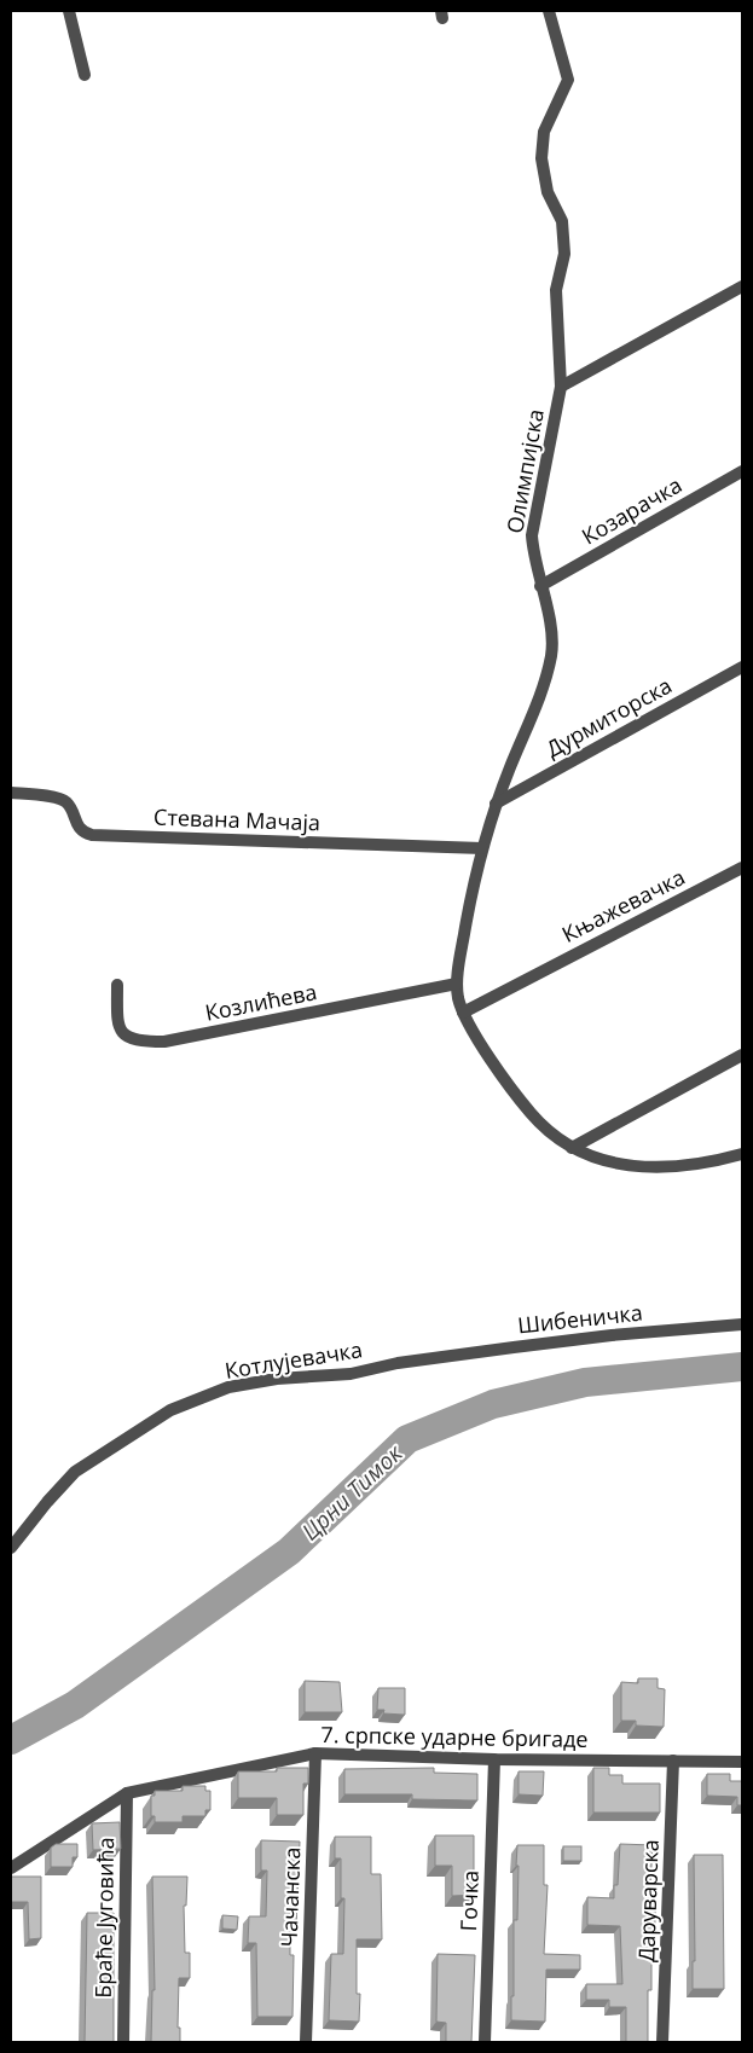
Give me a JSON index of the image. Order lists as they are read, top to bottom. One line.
{"streets":{"street":["Олимпијска","Козарачка","Дурмиторска","Стевана Мачаја","Књажевачка","Козлићева","Шибеничка","Котлујевачка","7. српске ударне бригаде","Чачанска","Гочка","Даруварска","Браће Југовића"]},"crossings":[["Олимпијска","Козарачка"],["Олимпијска","Дурмиторска"],["Олимпијска","Стевана Мачаја"],["Олимпијска","Књажевачка"],["Олимпијска","Козлићева"],["Шибеничка","Котлујевачка"],["7. српске ударне бригаде","Чачанска"],["7. српске ударне бригаде","Гочка"],["7. српске ударне бригаде","Даруварска"],["7. српске ударне бригаде","Браће Југовића"]],"water":["Црни Тимок"]}
